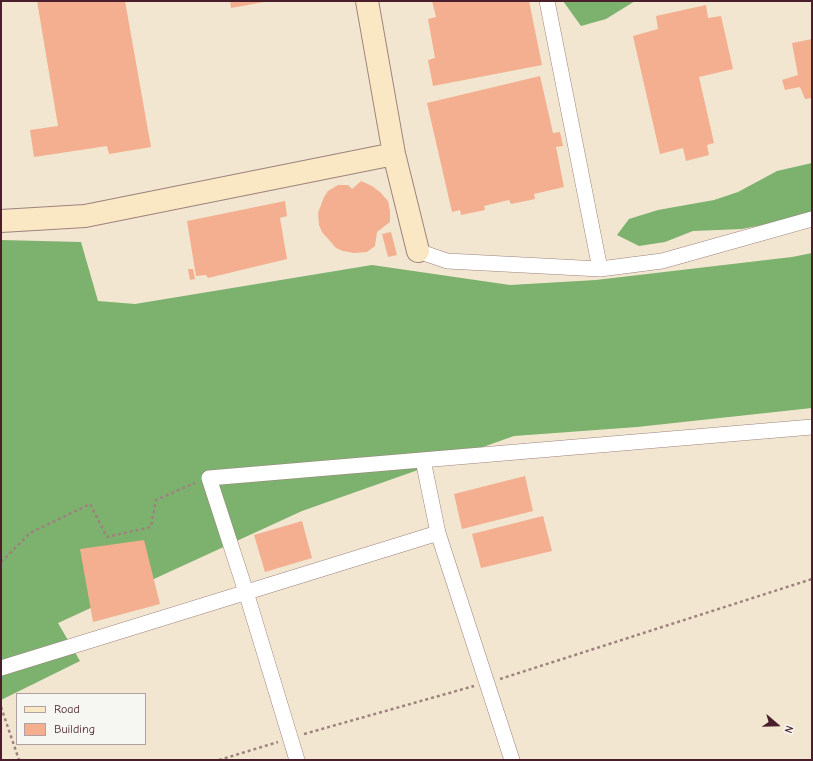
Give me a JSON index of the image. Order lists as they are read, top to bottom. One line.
{"legend":["Road","Building"],"north":"right"}
